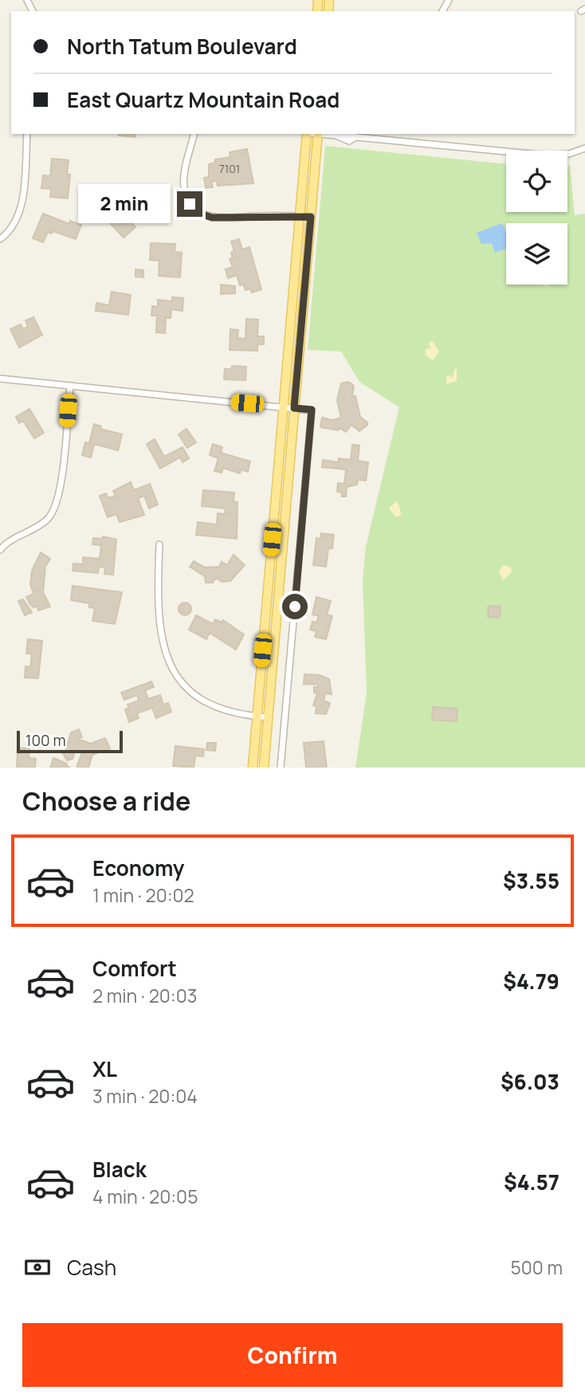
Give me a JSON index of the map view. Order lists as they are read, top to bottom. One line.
{"house_numbers":["7101"],"scale_bar":"100 m","page":{"banner":["North Tatum Boulevard","East Quartz Mountain Road"],"bubble":"2 min","scale":"100 m","heading":"Choose a ride","list":[{"name":"Economy","note":"1 min · 20:02","value":"$3.55"},{"name":"Comfort","note":"2 min · 20:03","value":"$4.79"},{"name":"XL","note":"3 min · 20:04","value":"$6.03"},{"name":"Black","note":"4 min · 20:05","value":"$4.57"}],"pay":["Cash","500 m"],"buttons":"Confirm"}}
